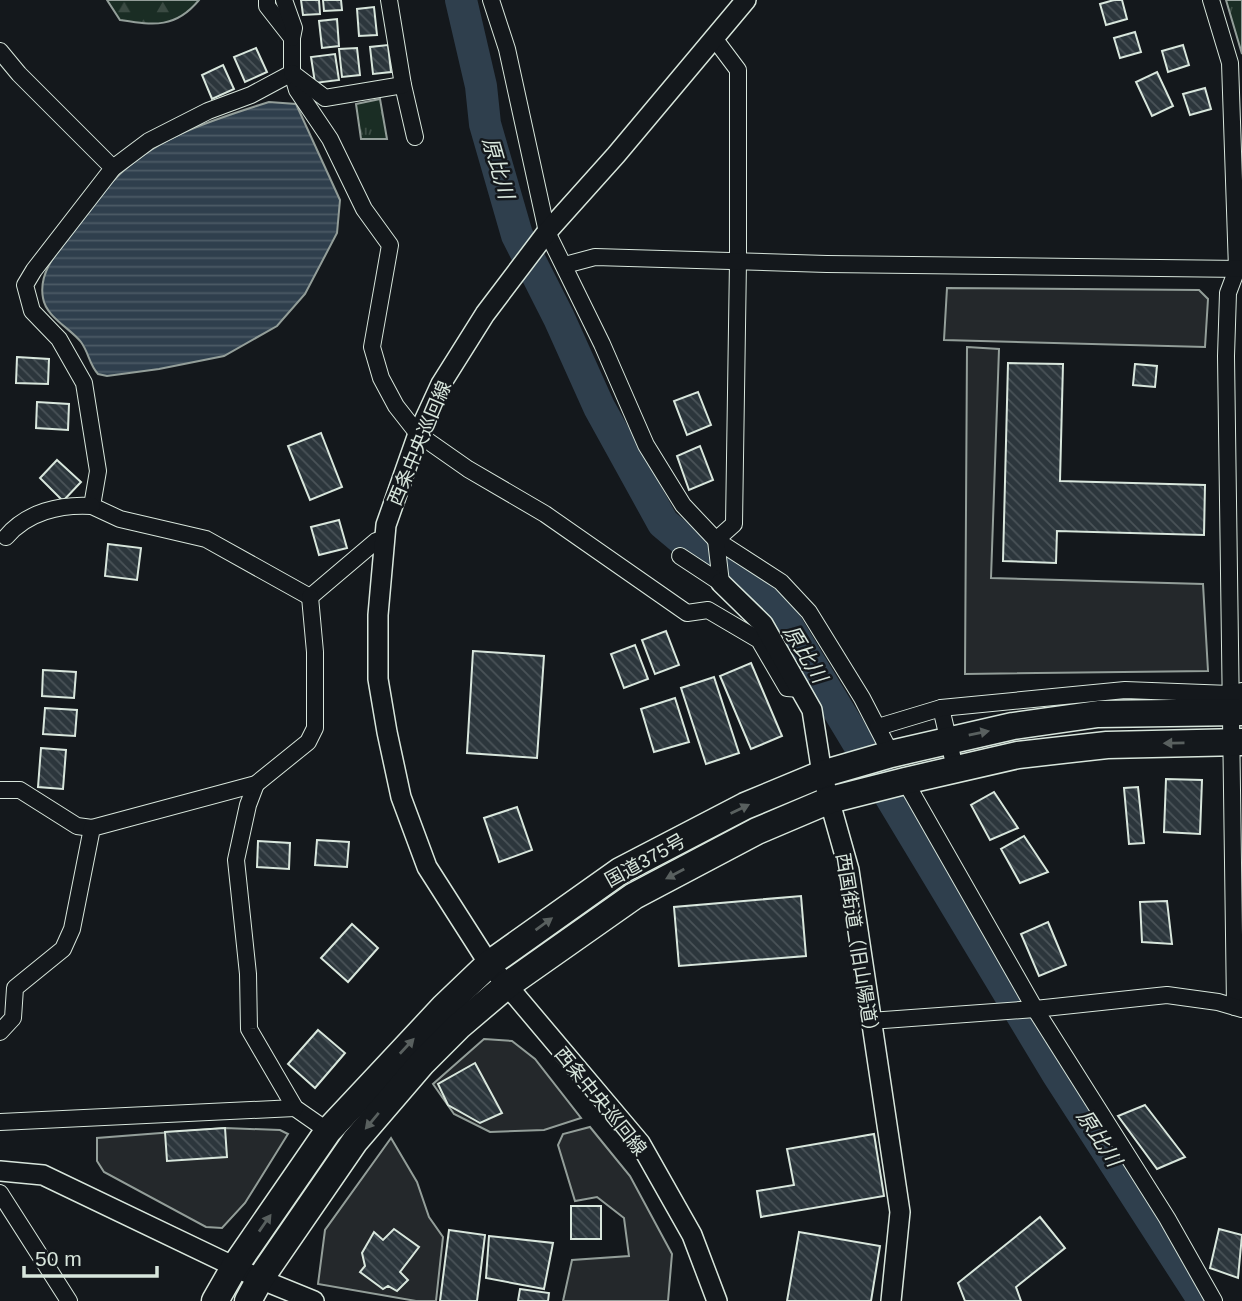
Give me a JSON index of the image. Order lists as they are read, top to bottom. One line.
{"streets":{"highway":["国道375号"],"street":["西条中央巡回線","西国街道（旧山陽道）"]},"crossings":[["西条中央巡回線","国道375号"],["国道375号","西国街道（旧山陽道）"]],"water":["原比川"],"scale_bar":"50 m"}
